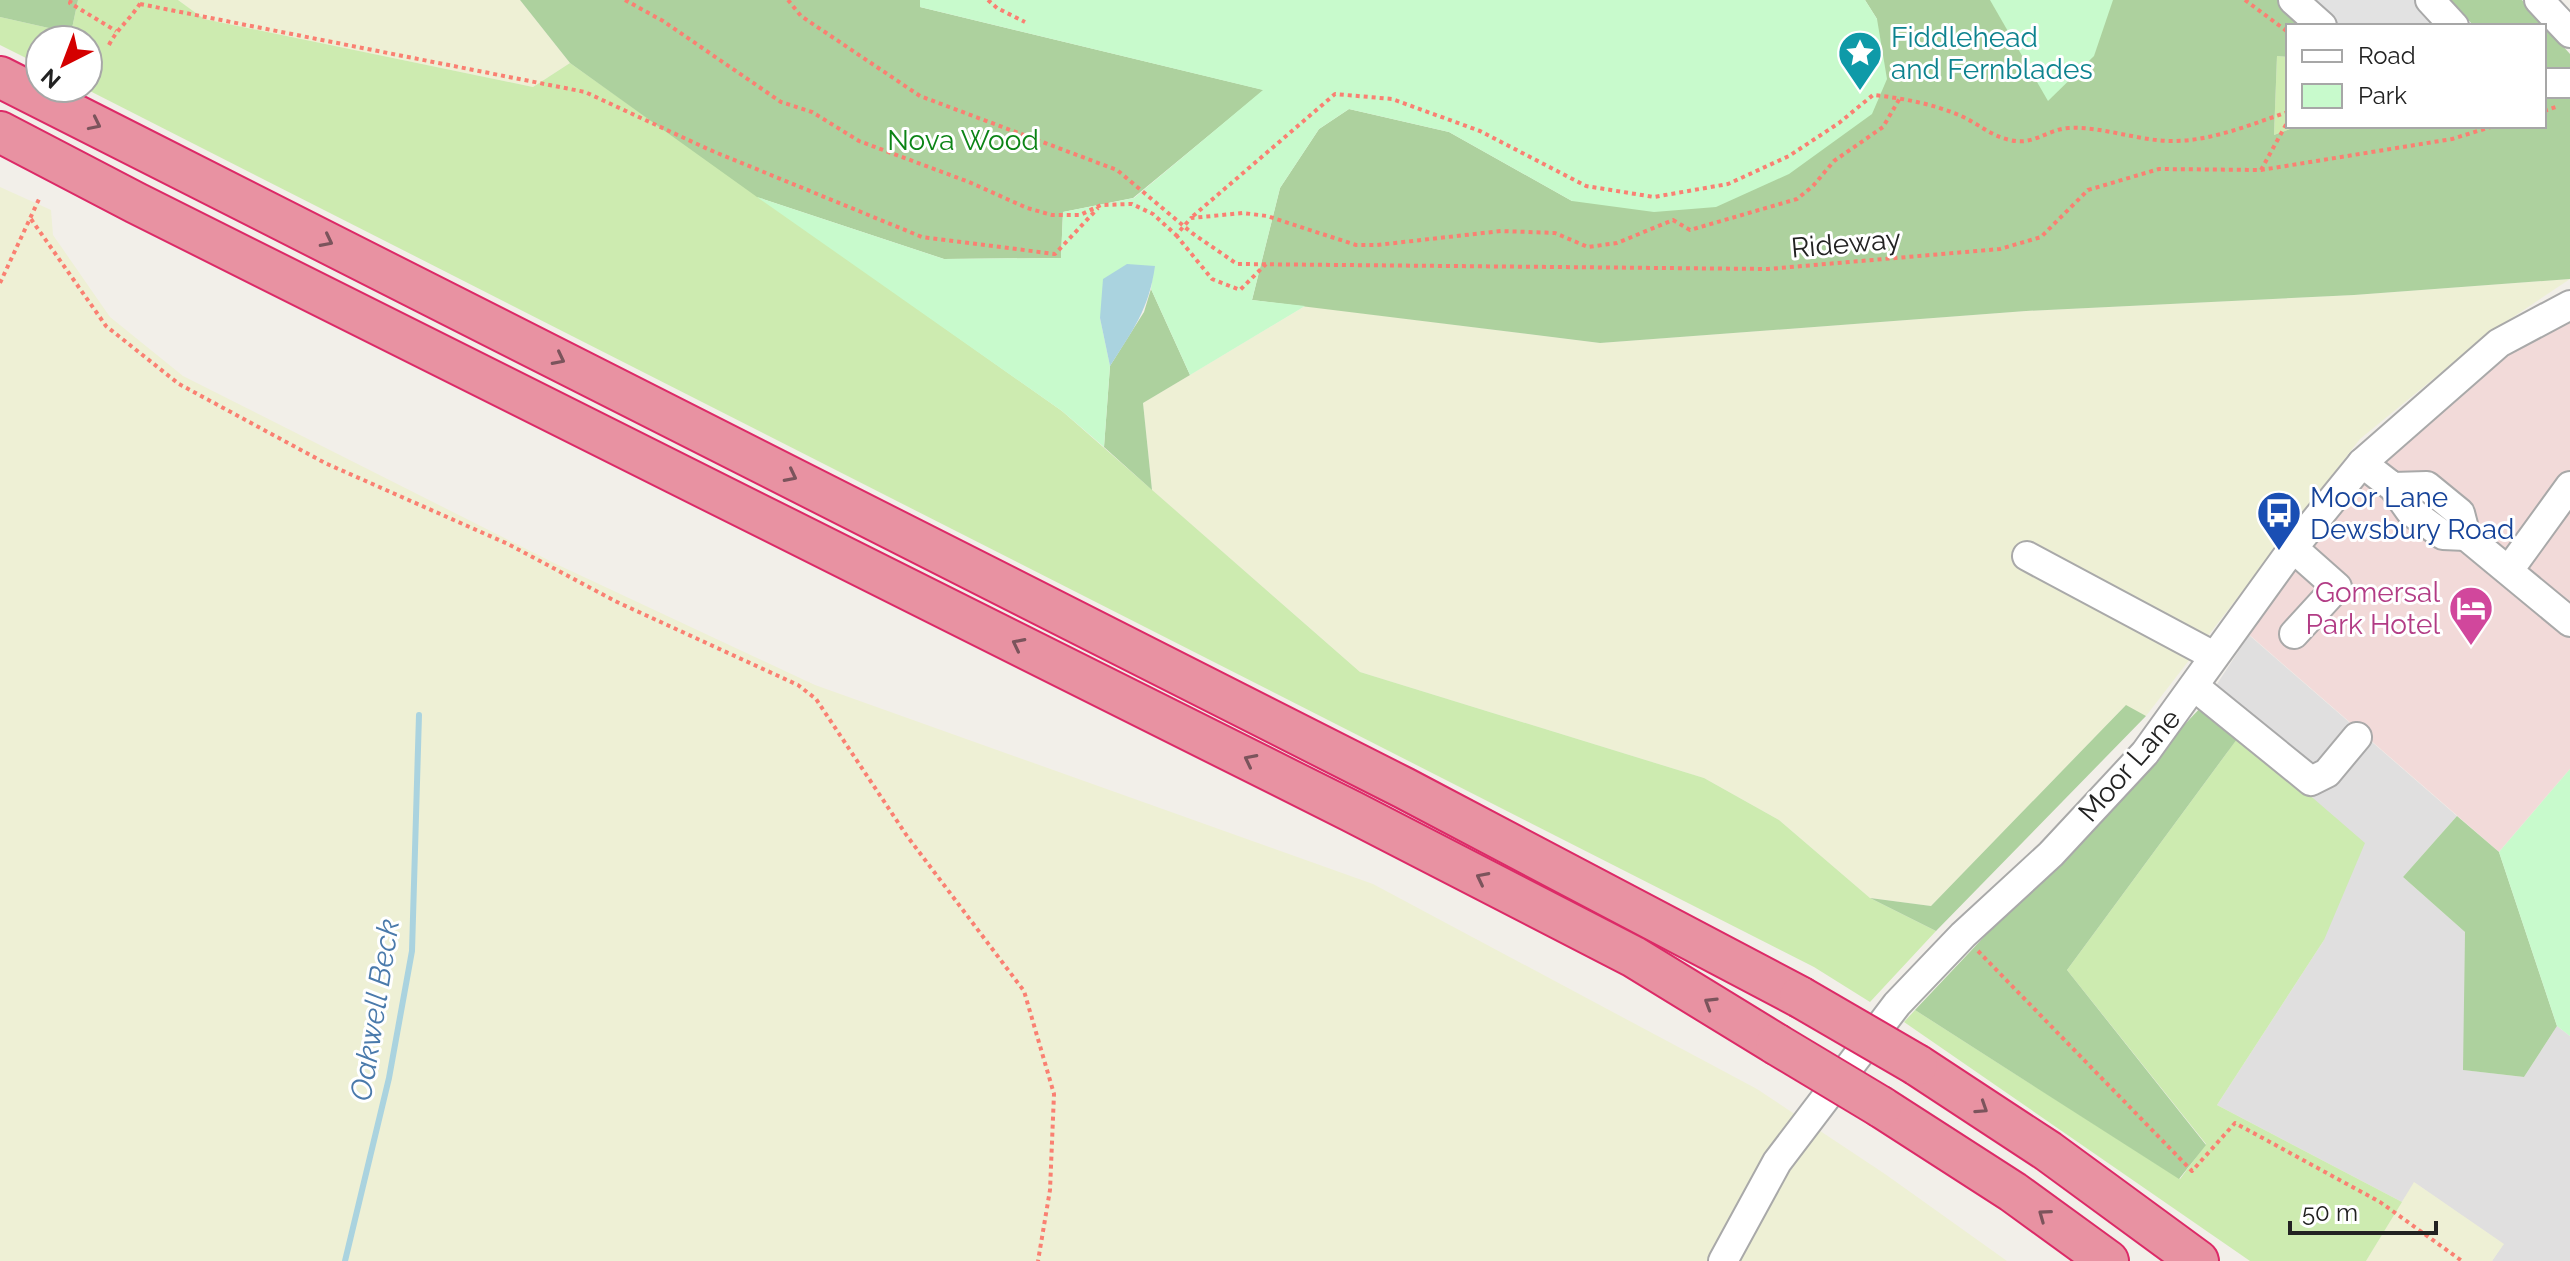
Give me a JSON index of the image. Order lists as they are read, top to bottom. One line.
{"streets":{"street":["Moor Lane"],"path":["Rideway"]},"water":["Oakwell Beck"],"parks":["Nova Wood"],"places":{"place":["Fiddlehead and Fernblades"],"bus stop":["Moor Lane Dewsbury Road"],"hotel":["Gomersal Park Hotel"]},"legend":["Road","Park"],"scale_bar":"50 m","north":"bottom left"}
